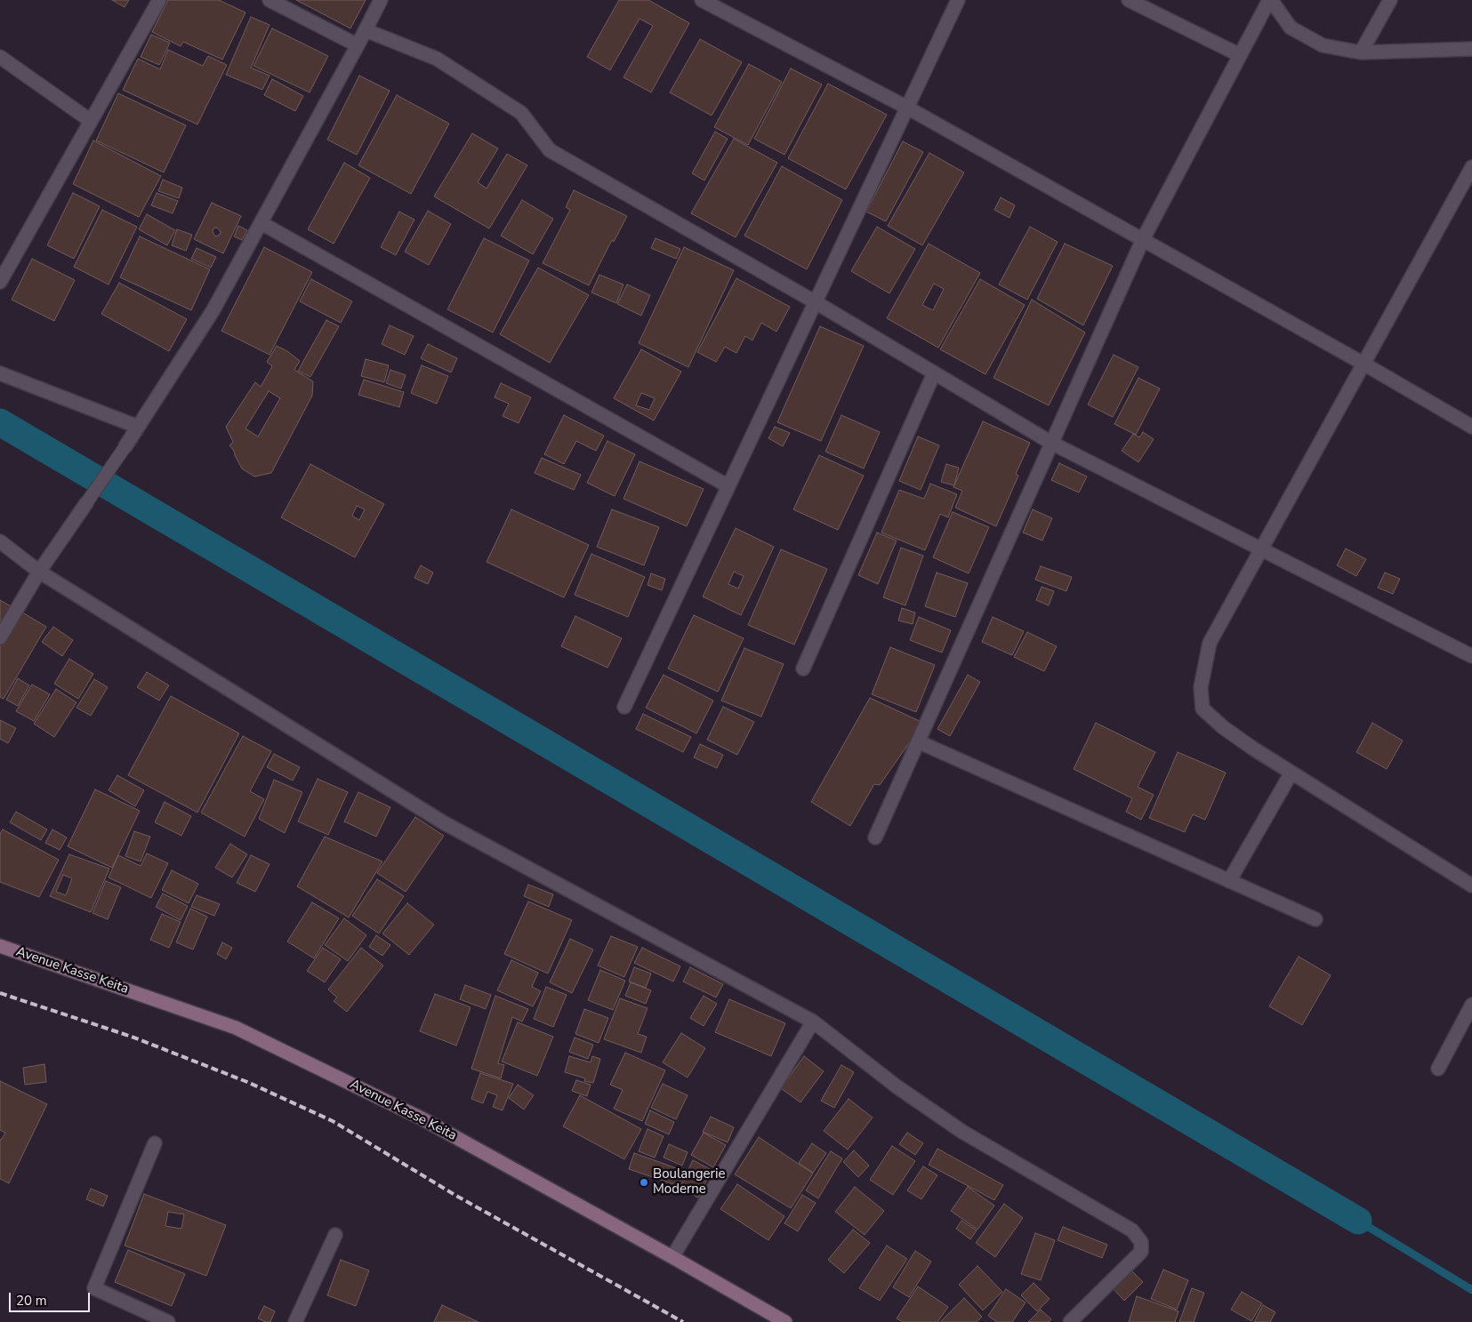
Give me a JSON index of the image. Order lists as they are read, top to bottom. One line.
{"streets":{"main road":["Avenue Kasse Keita"]},"places":["Boulangerie Moderne"],"scale_bar":"20 m"}
